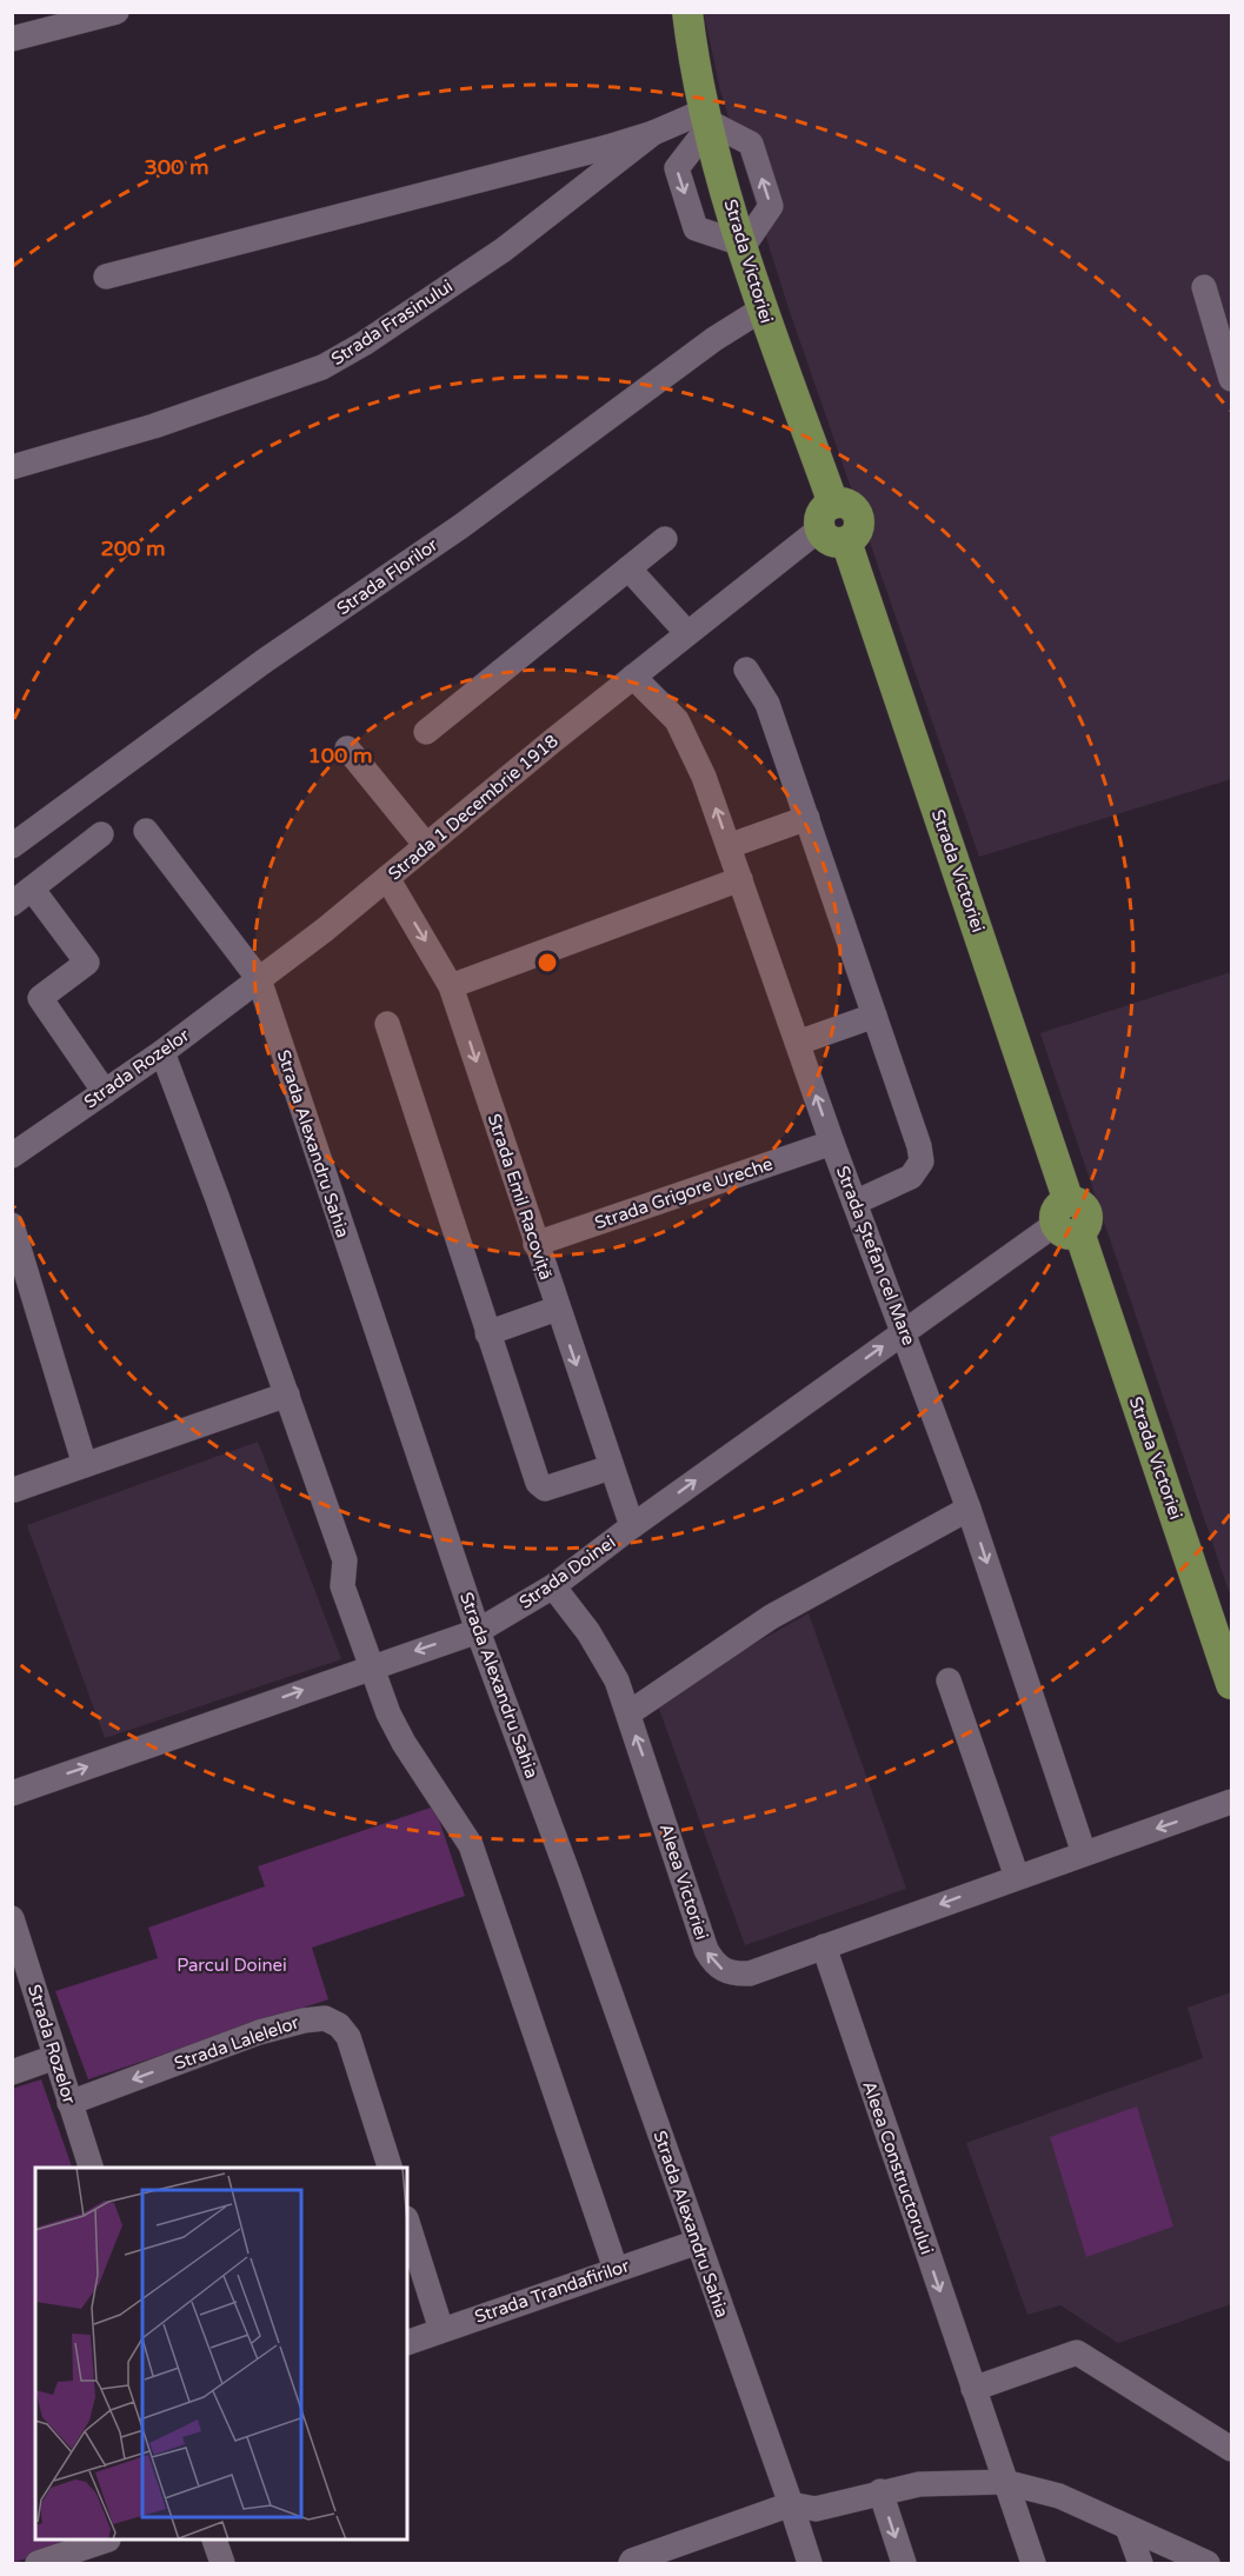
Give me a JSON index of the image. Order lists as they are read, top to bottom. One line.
{"streets":{"main road":["Strada Victoriei"],"street":["Strada Frasinului","Strada Florilor","Strada 1 Decembrie 1918","Strada Rozelor","Strada Alexandru Sahia","Strada Grigore Ureche","Strada Emil Racoviță","Strada Ștefan cel Mare","Strada Doinei","Aleea Victoriei","Strada Lalelelor","Aleea Constructorului","Strada Trandafirilor"]},"crossings":[["Strada Victoriei","Strada Florilor"],["Strada Victoriei","Strada 1 Decembrie 1918"],["Strada Victoriei","Strada Doinei"],["Strada 1 Decembrie 1918","Strada Rozelor"],["Strada 1 Decembrie 1918","Strada Alexandru Sahia"],["Strada 1 Decembrie 1918","Strada Emil Racoviță"],["Strada 1 Decembrie 1918","Strada Ștefan cel Mare"],["Strada Rozelor","Strada Alexandru Sahia"],["Strada Rozelor","Strada Lalelelor"],["Strada Alexandru Sahia","Strada Doinei"],["Strada Alexandru Sahia","Strada Trandafirilor"],["Strada Grigore Ureche","Strada Emil Racoviță"],["Strada Grigore Ureche","Strada Ștefan cel Mare"],["Strada Emil Racoviță","Strada Doinei"],["Strada Ștefan cel Mare","Strada Doinei"],["Strada Ștefan cel Mare","Aleea Victoriei"],["Strada Doinei","Aleea Victoriei"],["Aleea Victoriei","Aleea Constructorului"]],"one_way":["Aleea Constructorului"],"parks":["Parcul Doinei"],"rings":["300 m","200 m","100 m"]}
